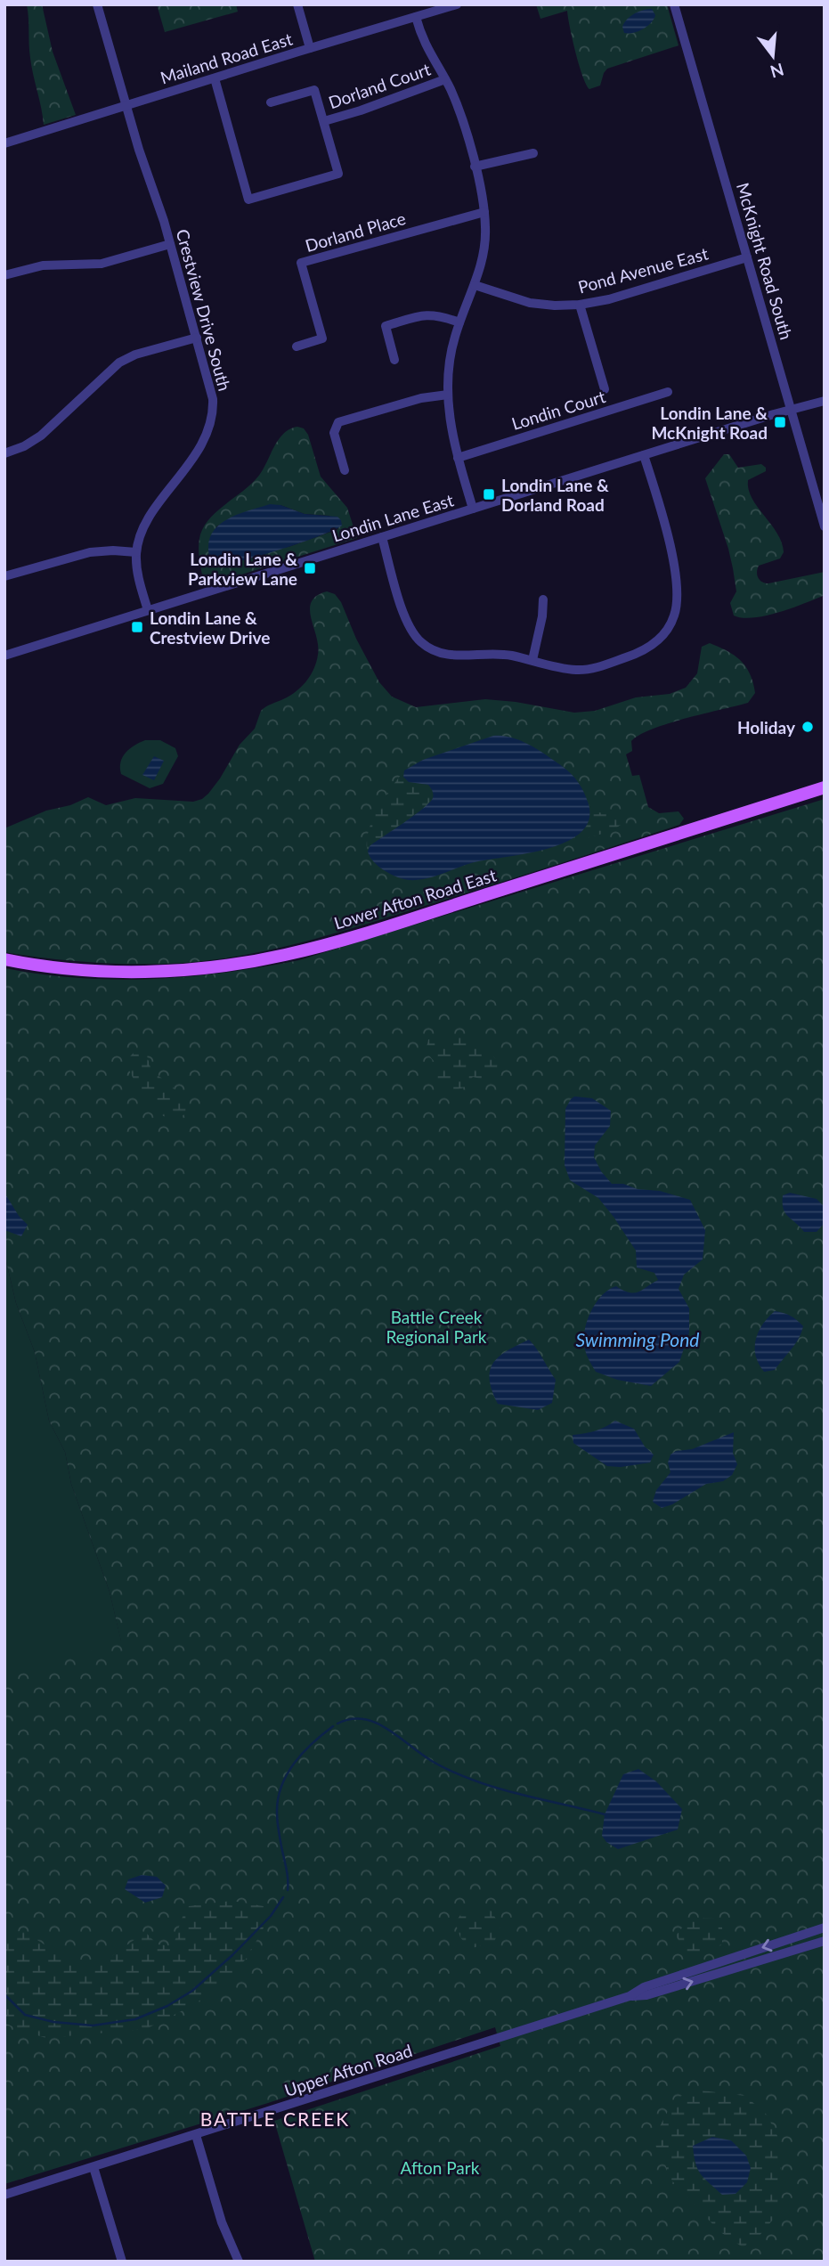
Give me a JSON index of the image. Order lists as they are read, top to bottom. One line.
{"streets":{"main road":["Lower Afton Road East"],"street":["Mailand Road East","Dorland Court","Dorland Place","McKnight Road South","Pond Avenue East","Crestview Drive South","Londin Court","Londin Lane East","Upper Afton Road"]},"crossings":[["Mailand Road East","Dorland Court"],["Mailand Road East","Crestview Drive South"],["McKnight Road South","Pond Avenue East"],["McKnight Road South","Londin Lane East"],["Crestview Drive South","Londin Lane East"]],"districts":["BATTLE CREEK"],"water":["Swimming Pond"],"parks":["Battle Creek Regional Park","Afton Park"],"places":{"transit":["Londin Lane & McKnight Road","Londin Lane & Dorland Road","Londin Lane & Parkview Lane","Londin Lane & Crestview Drive"],"other":["Holiday"]},"north":"bottom"}
